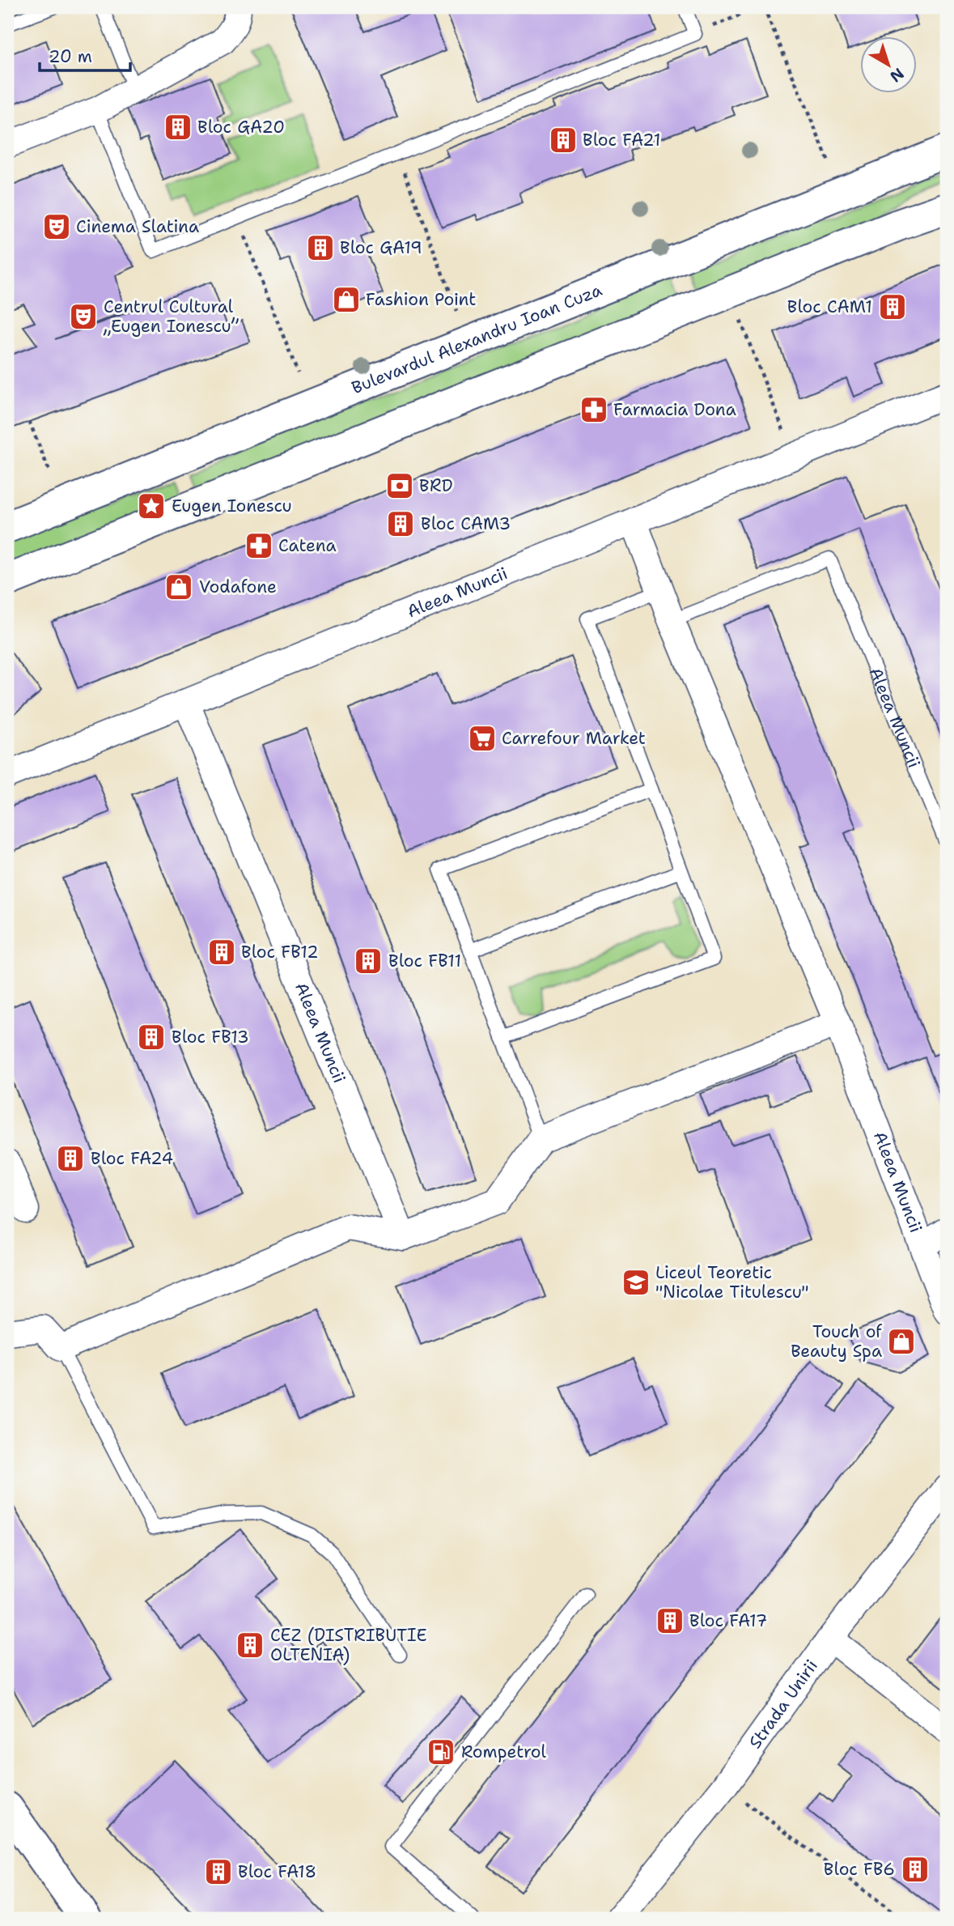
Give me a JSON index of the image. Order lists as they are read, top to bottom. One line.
{"streets":{"main road":["Bulevardul Alexandru Ioan Cuza"],"street":["Aleea Muncii","Strada Unirii"]},"places":{"building":["Bloc GA20","Bloc FA21","Bloc GA19","Bloc CAM1","Bloc CAM3","Bloc FB12","Bloc FB11","Bloc FB13","Bloc FA24","Bloc FA17","CEZ (DISTRIBUTIE OLTENIA)","Bloc FB6","Bloc FA18"],"theatre":["Cinema Slatina","Centrul Cultural „Eugen Ionescu”"],"shop":["Fashion Point","Vodafone","Touch of Beauty Spa"],"pharmacy":["Farmacia Dona","Catena"],"bank":["BRD"],"place":["Eugen Ionescu"],"supermarket":["Carrefour Market"],"school or university":["Liceul Teoretic \"Nicolae Titulescu\""],"fuel station":["Rompetrol"]},"scale_bar":"20 m","north":"bottom right"}
